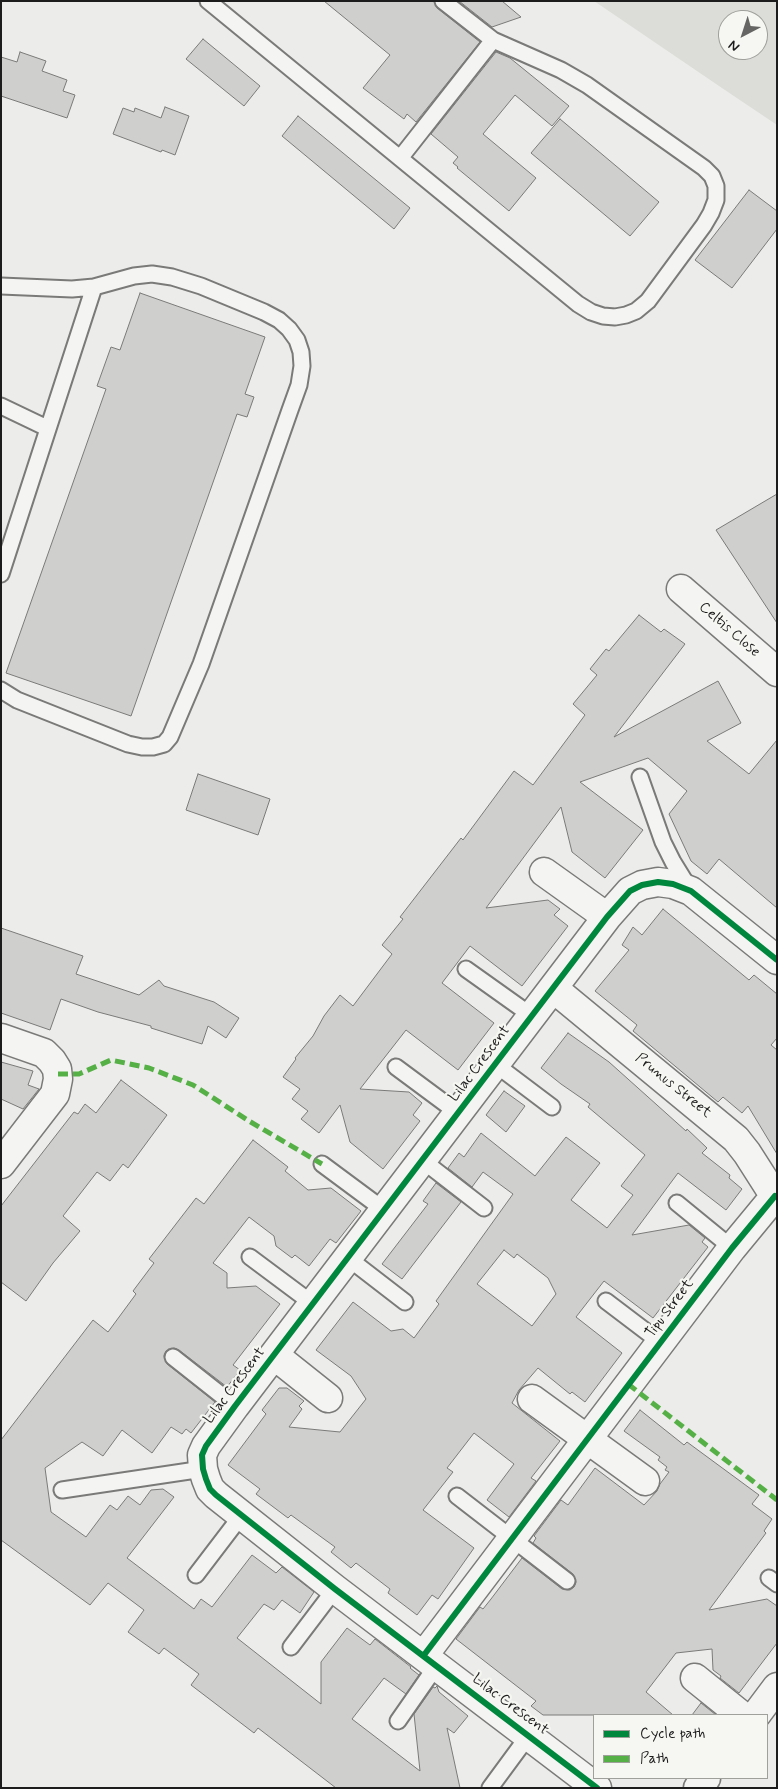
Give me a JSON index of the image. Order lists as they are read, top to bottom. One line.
{"streets":{"street":["Celtis Close","Lilac Crescent","Prunus Street","Tipu Street"]},"crossings":[["Lilac Crescent","Prunus Street"],["Lilac Crescent","Tipu Street"],["Prunus Street","Tipu Street"]],"legend":["Cycle path","Path"],"north":"bottom left"}
